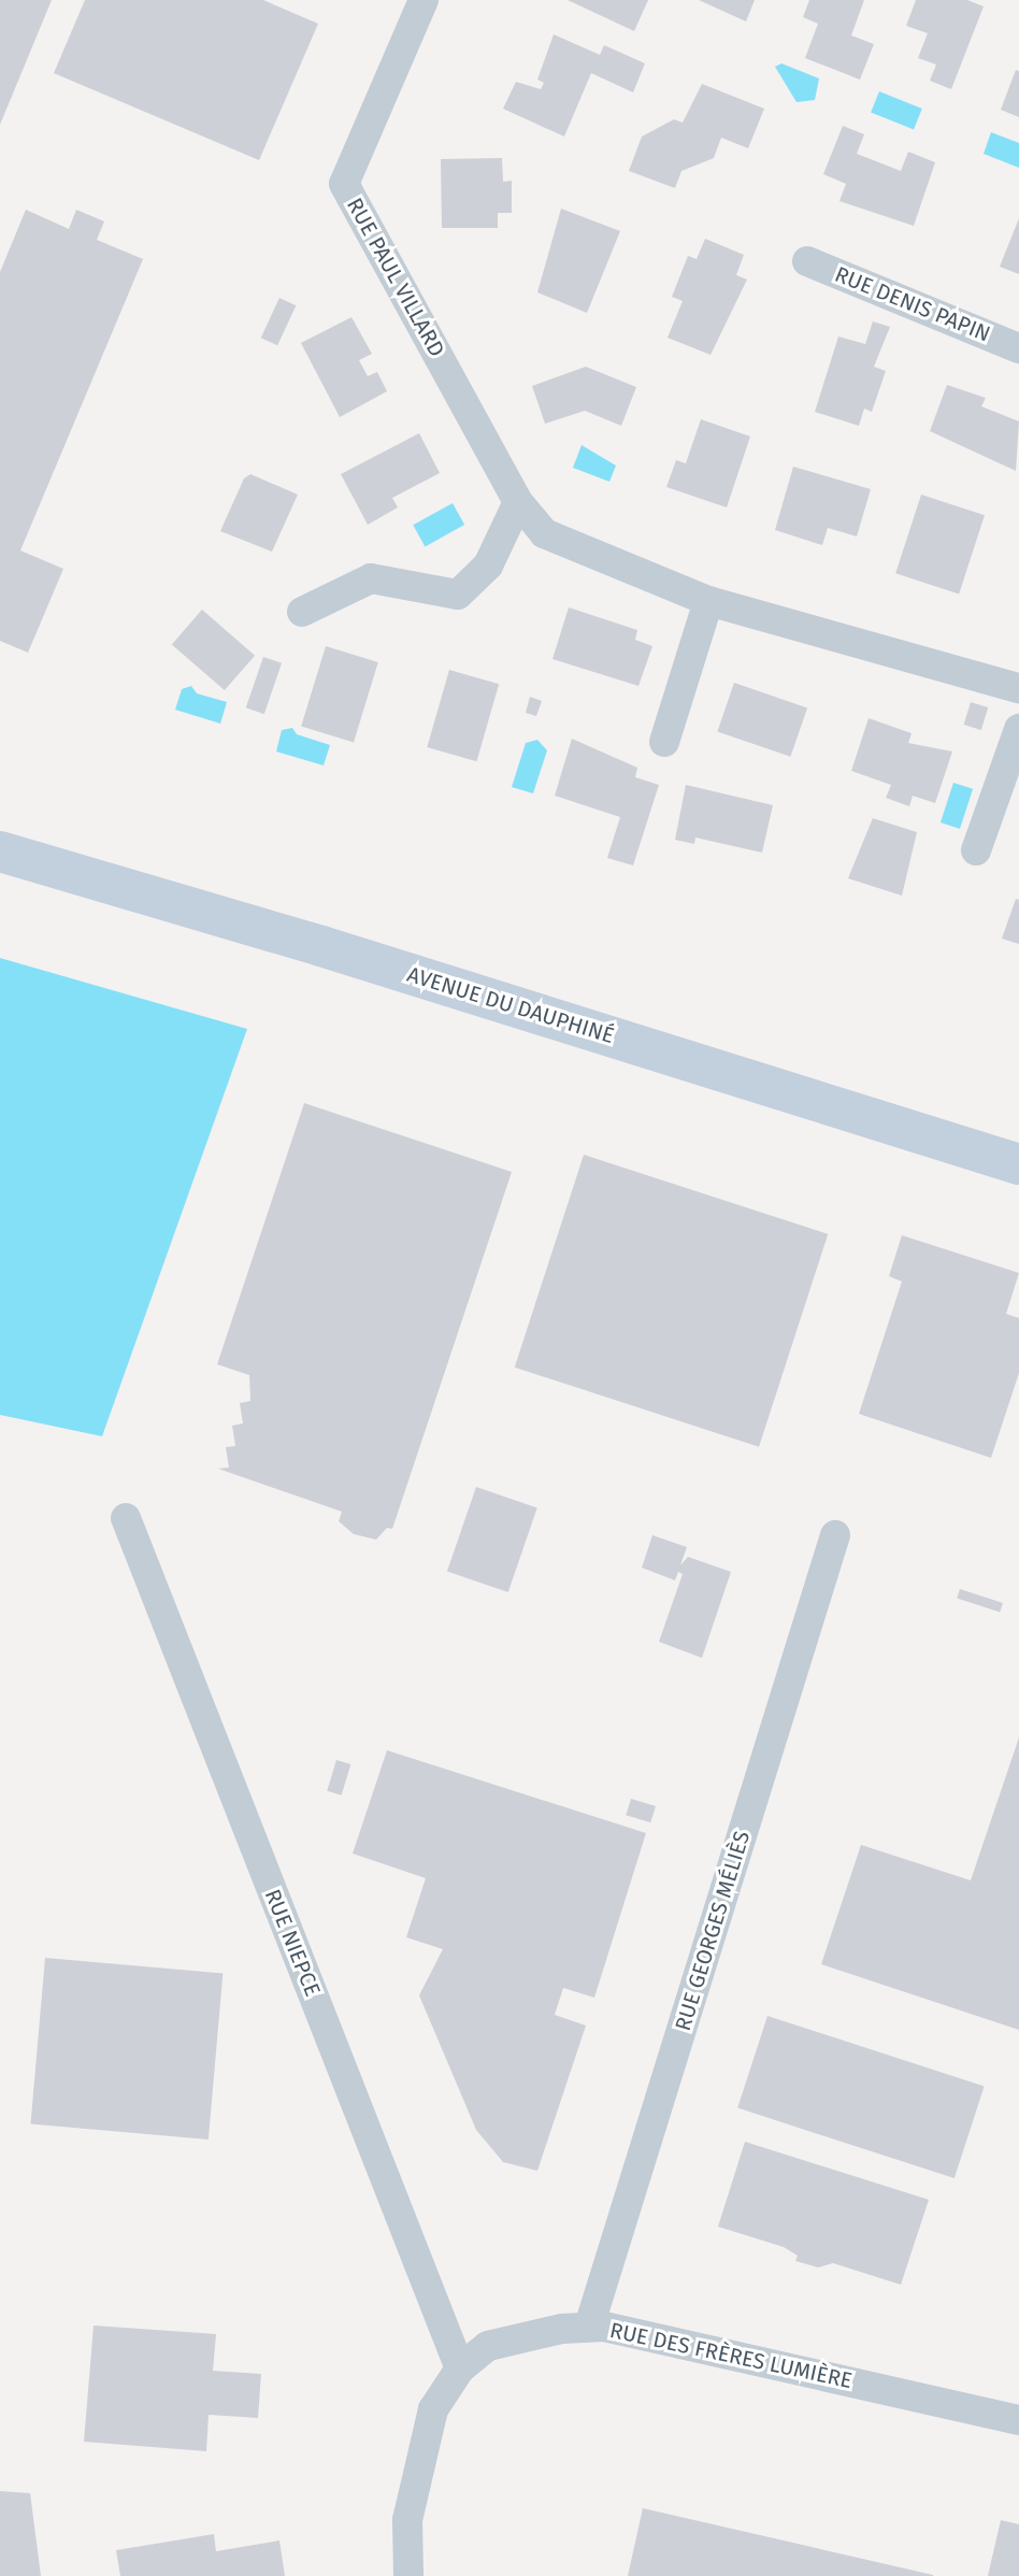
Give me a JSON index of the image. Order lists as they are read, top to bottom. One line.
{"streets":{"main road":["AVENUE DU DAUPHINÉ"],"street":["RUE PAUL VILLARD","RUE DENIS PAPIN","RUE GEORGES MÉLIÈS","RUE NIEPCE","RUE DES FRÈRES LUMIÈRE"]},"crossings":[["RUE GEORGES MÉLIÈS","RUE DES FRÈRES LUMIÈRE"],["RUE NIEPCE","RUE DES FRÈRES LUMIÈRE"]]}
